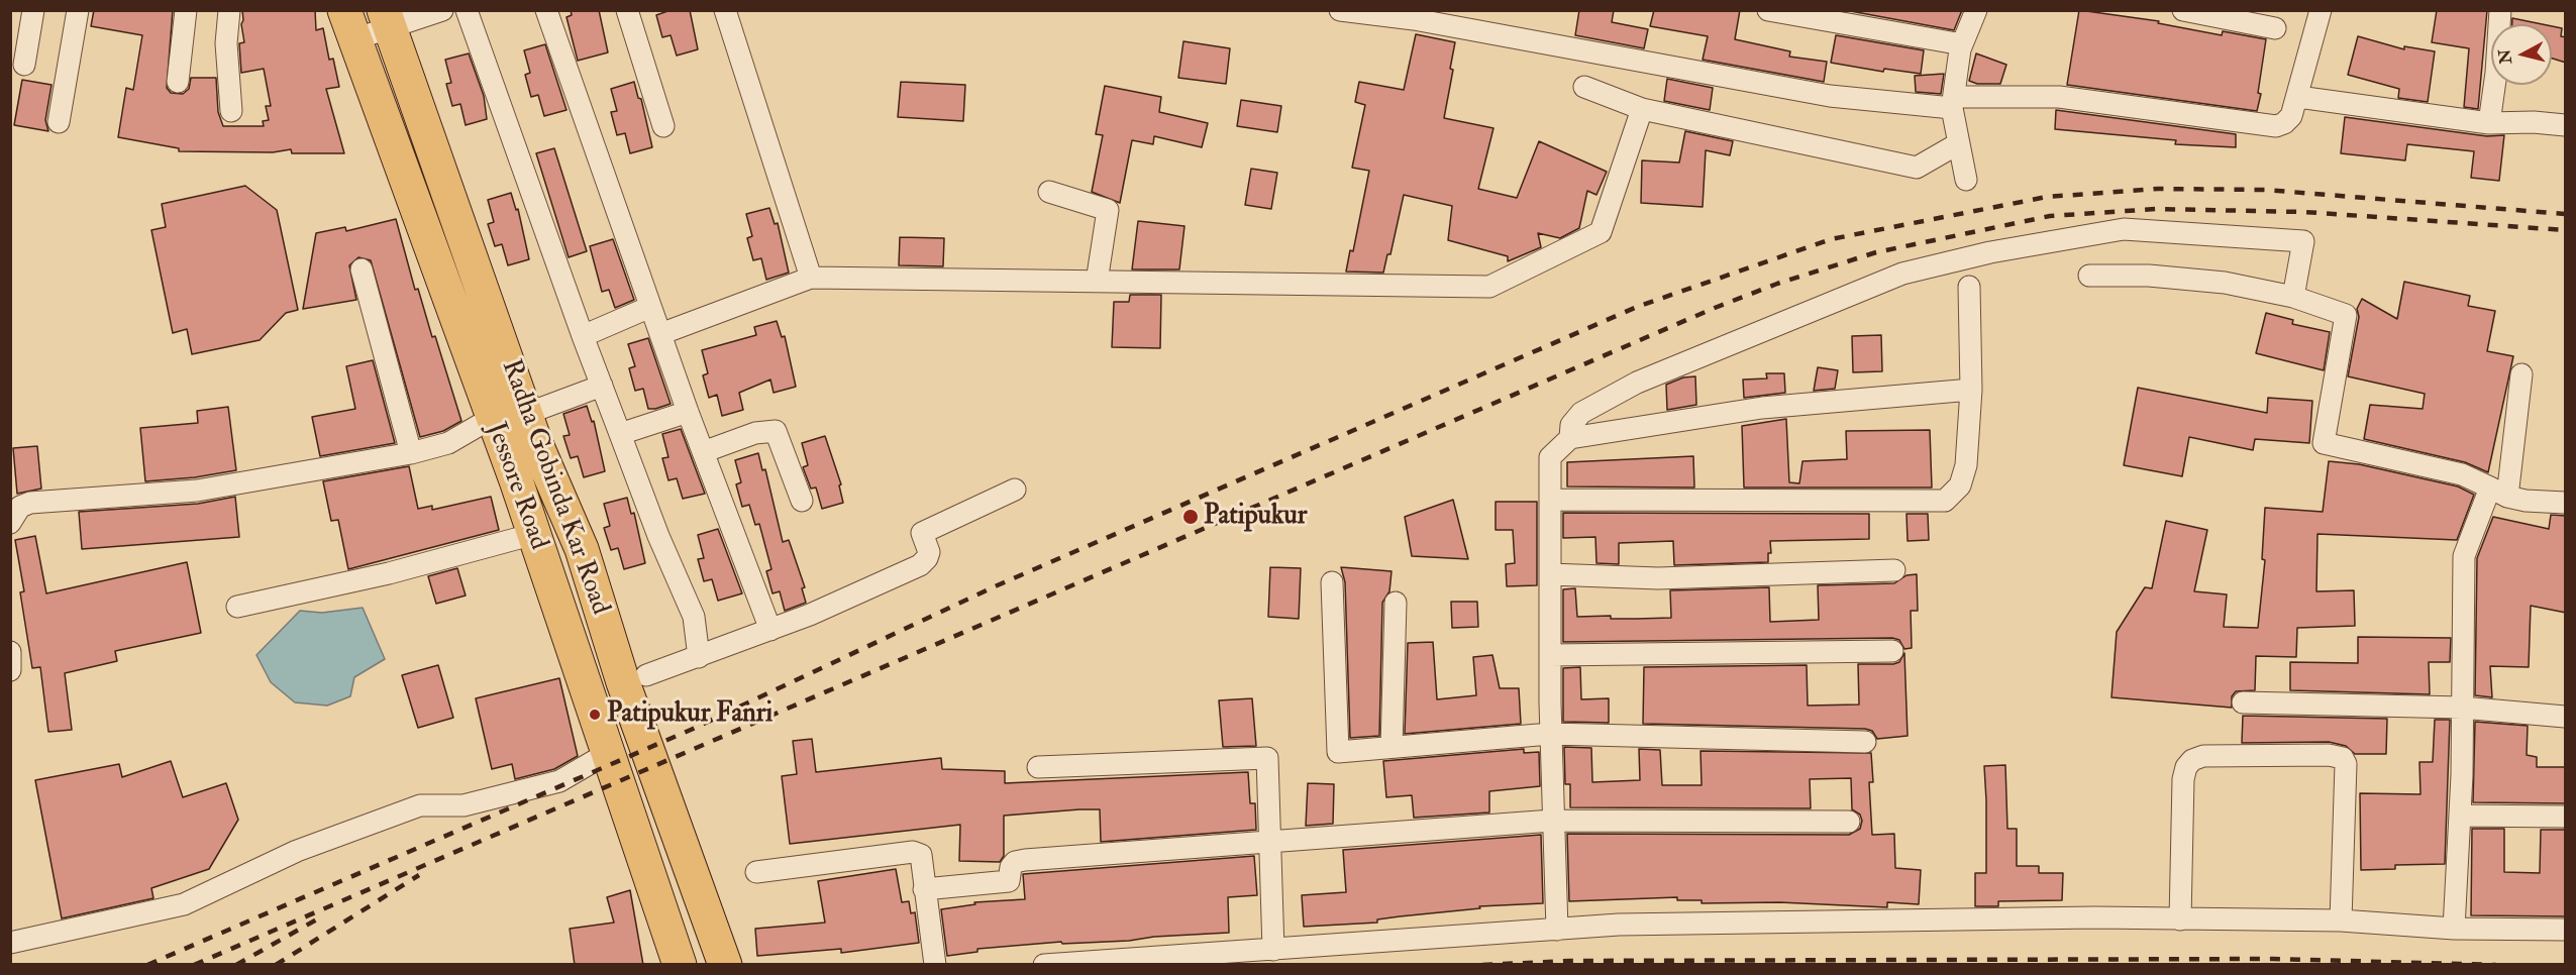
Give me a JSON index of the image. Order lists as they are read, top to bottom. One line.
{"streets":{"main road":["Jessore Road","Radha Gobinda Kar Road"]},"places":["Patipukur","Patipukur Fanri"],"north":"left"}
